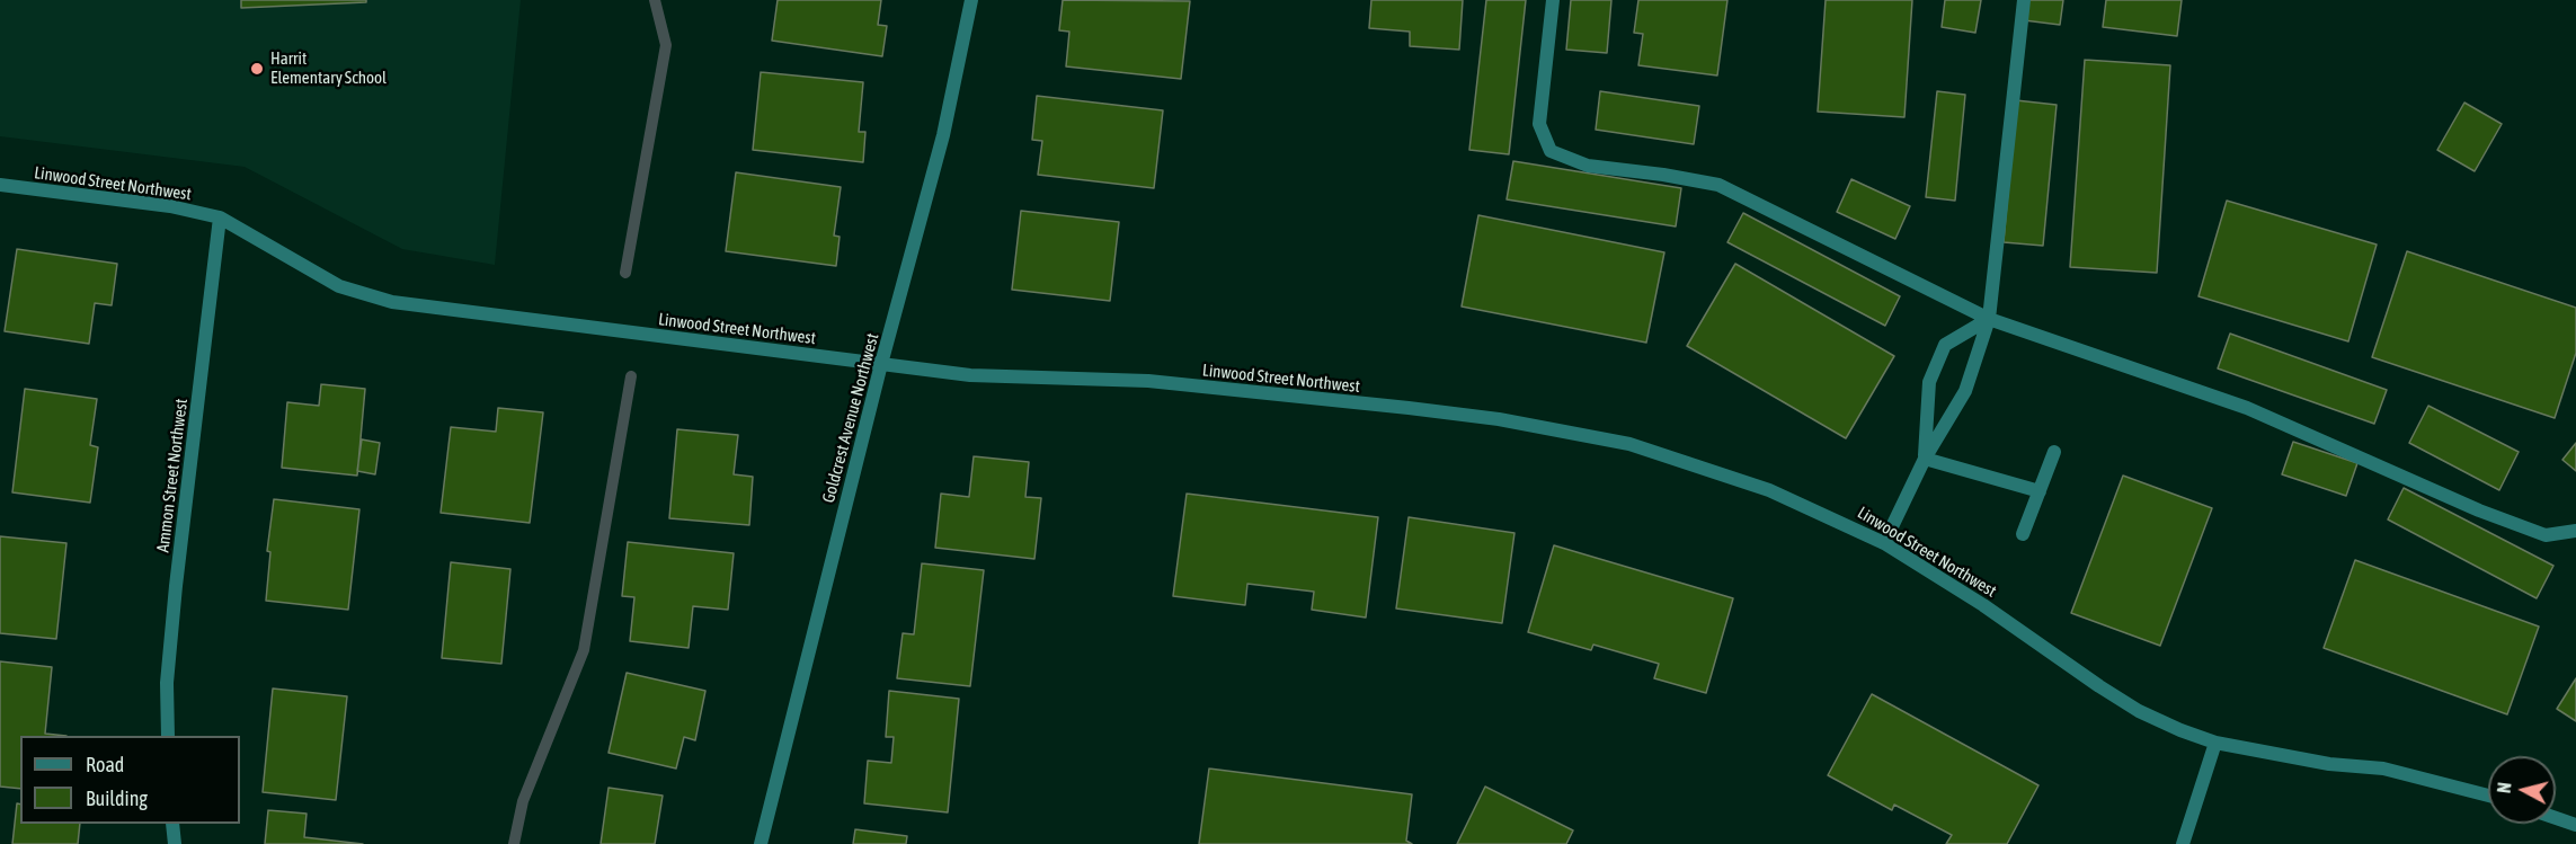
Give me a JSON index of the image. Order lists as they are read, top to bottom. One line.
{"streets":{"street":["Linwood Street Northwest","Goldcrest Avenue Northwest","Ammon Street Northwest"]},"crossings":[["Linwood Street Northwest","Goldcrest Avenue Northwest"],["Linwood Street Northwest","Ammon Street Northwest"]],"places":["Harrit Elementary School"],"legend":["Road","Building"],"north":"left"}
